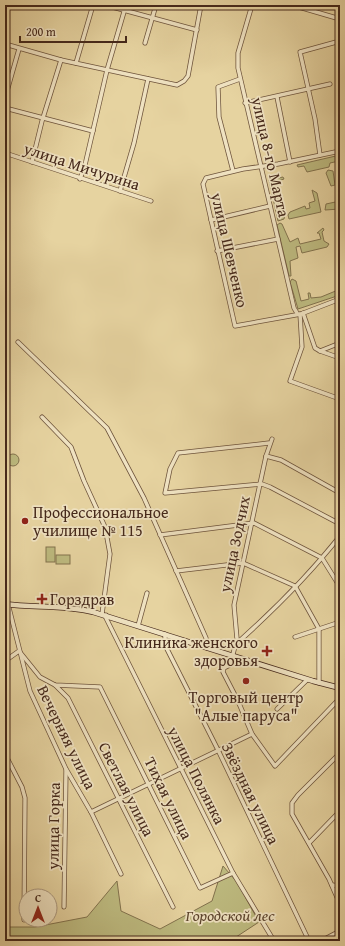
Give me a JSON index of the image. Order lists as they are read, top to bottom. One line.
{"streets":{"street":["улица 8-го Марта","улица Мичурина","улица Шевченко","улица Зодчих","Вечерняя улица","улица Полянка","Светлая улица","Звёздная улица","Тихая улица","улица Горка"]},"crossings":[["улица 8-го Марта","улица Шевченко"],["Вечерняя улица","улица Горка"],["улица Полянка","Тихая улица"],["Светлая улица","Тихая улица"]],"parks":["Городской лес"],"places":{"other":["Профессиональное училище № 115","Торговый центр \"Алые паруса\""],"health":["Горздрав","Клиника женского здоровья"]},"scale_bar":"200 m","north":"top"}
